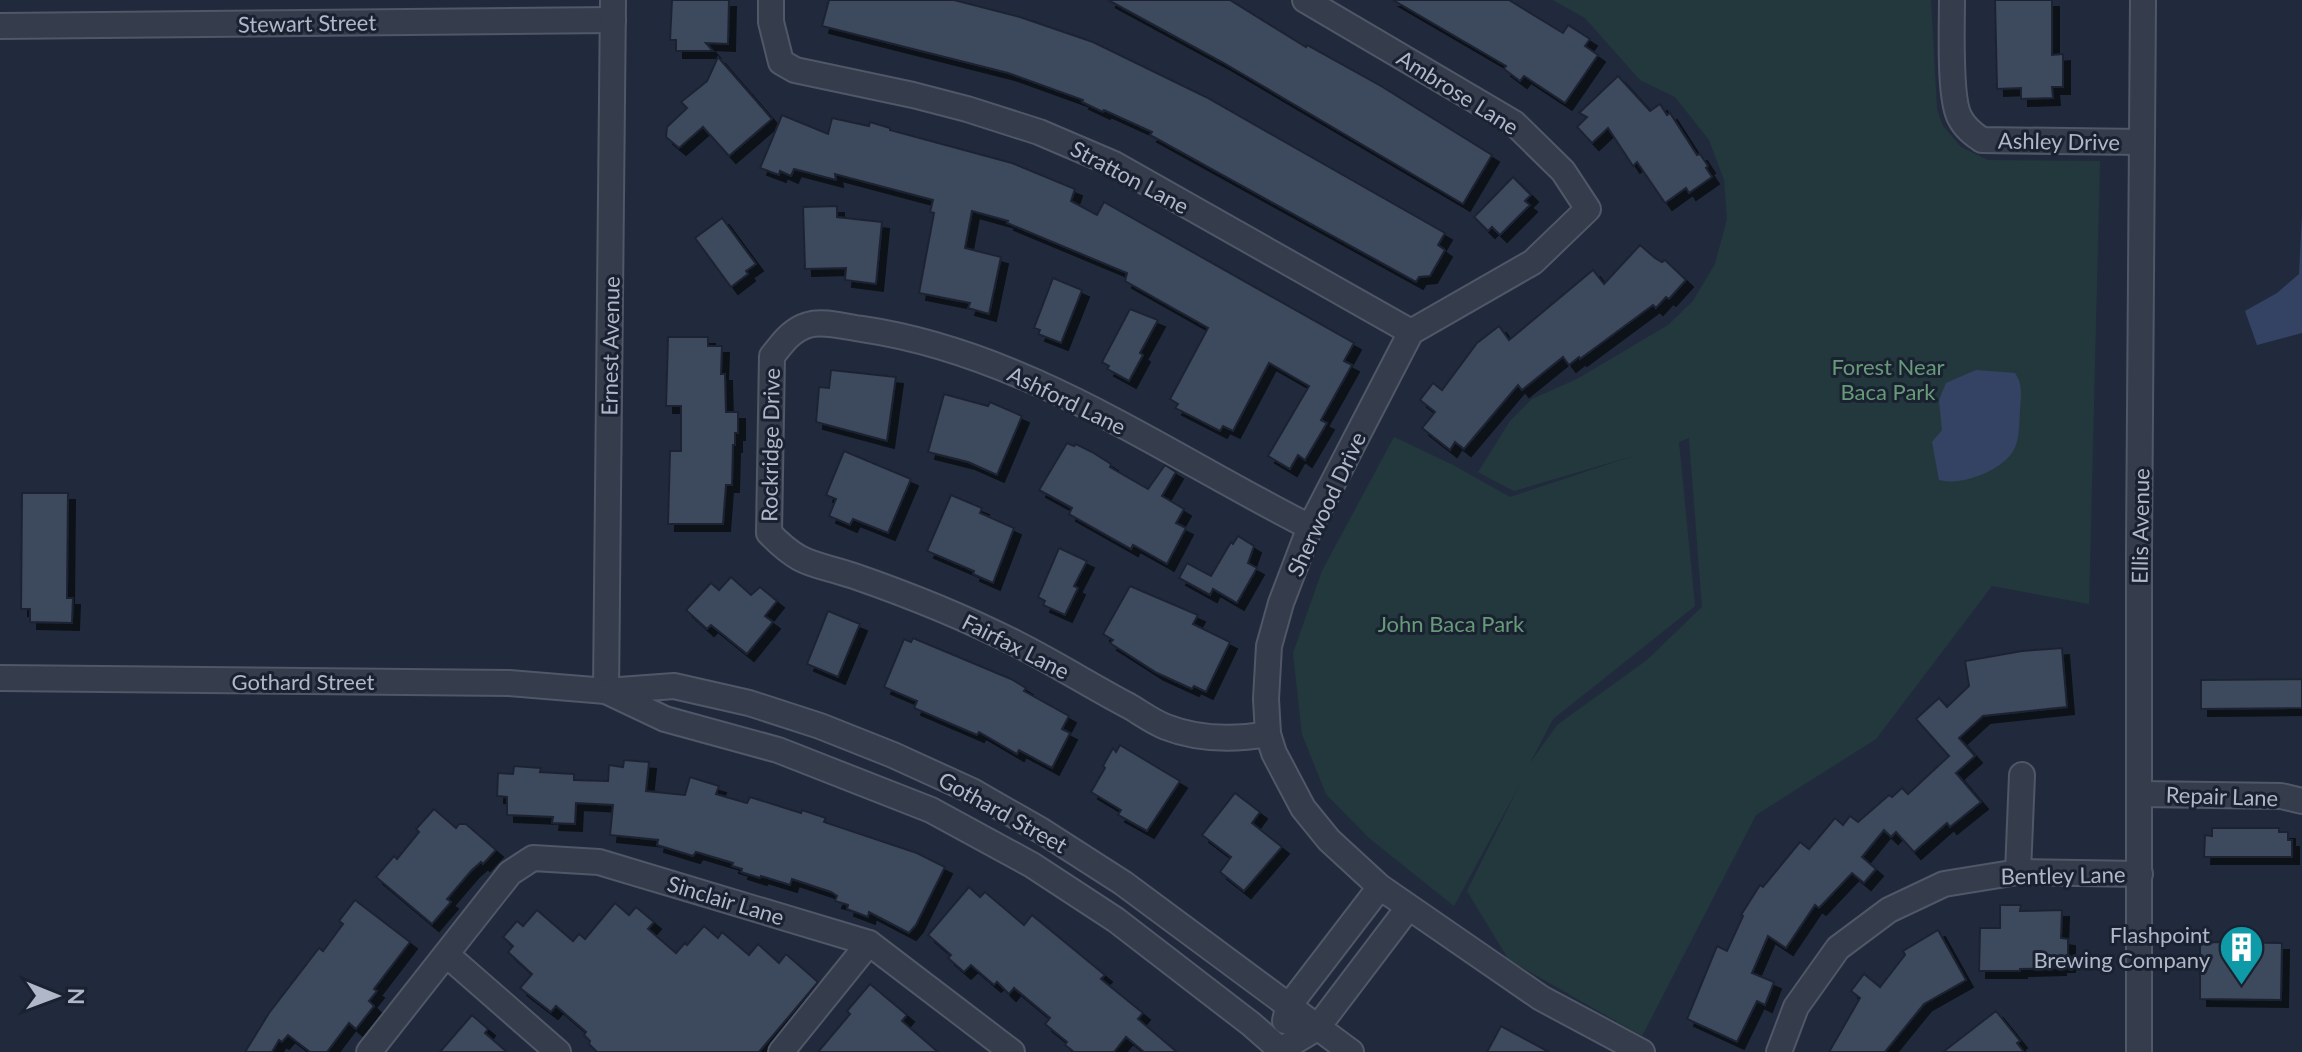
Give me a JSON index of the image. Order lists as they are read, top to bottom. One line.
{"streets":{"street":["Stewart Street","Ambrose Lane","Ashley Drive","Stratton Lane","Ernest Avenue","Ashford Lane","Rockridge Drive","Sherwood Drive","Ellis Avenue","Fairfax Lane","Gothard Street","Repair Lane","Bentley Lane","Sinclair Lane"]},"crossings":[["Stewart Street","Ernest Avenue"],["Ambrose Lane","Stratton Lane"],["Ambrose Lane","Sherwood Drive"],["Ashley Drive","Ellis Avenue"],["Stratton Lane","Sherwood Drive"],["Ernest Avenue","Gothard Street"],["Ashford Lane","Rockridge Drive"],["Ashford Lane","Sherwood Drive"],["Rockridge Drive","Fairfax Lane"],["Sherwood Drive","Fairfax Lane"],["Ellis Avenue","Repair Lane"],["Ellis Avenue","Bentley Lane"]],"parks":["Forest Near Baca Park","John Baca Park"],"places":{"building":["Flashpoint Brewing Company"]},"north":"right"}
